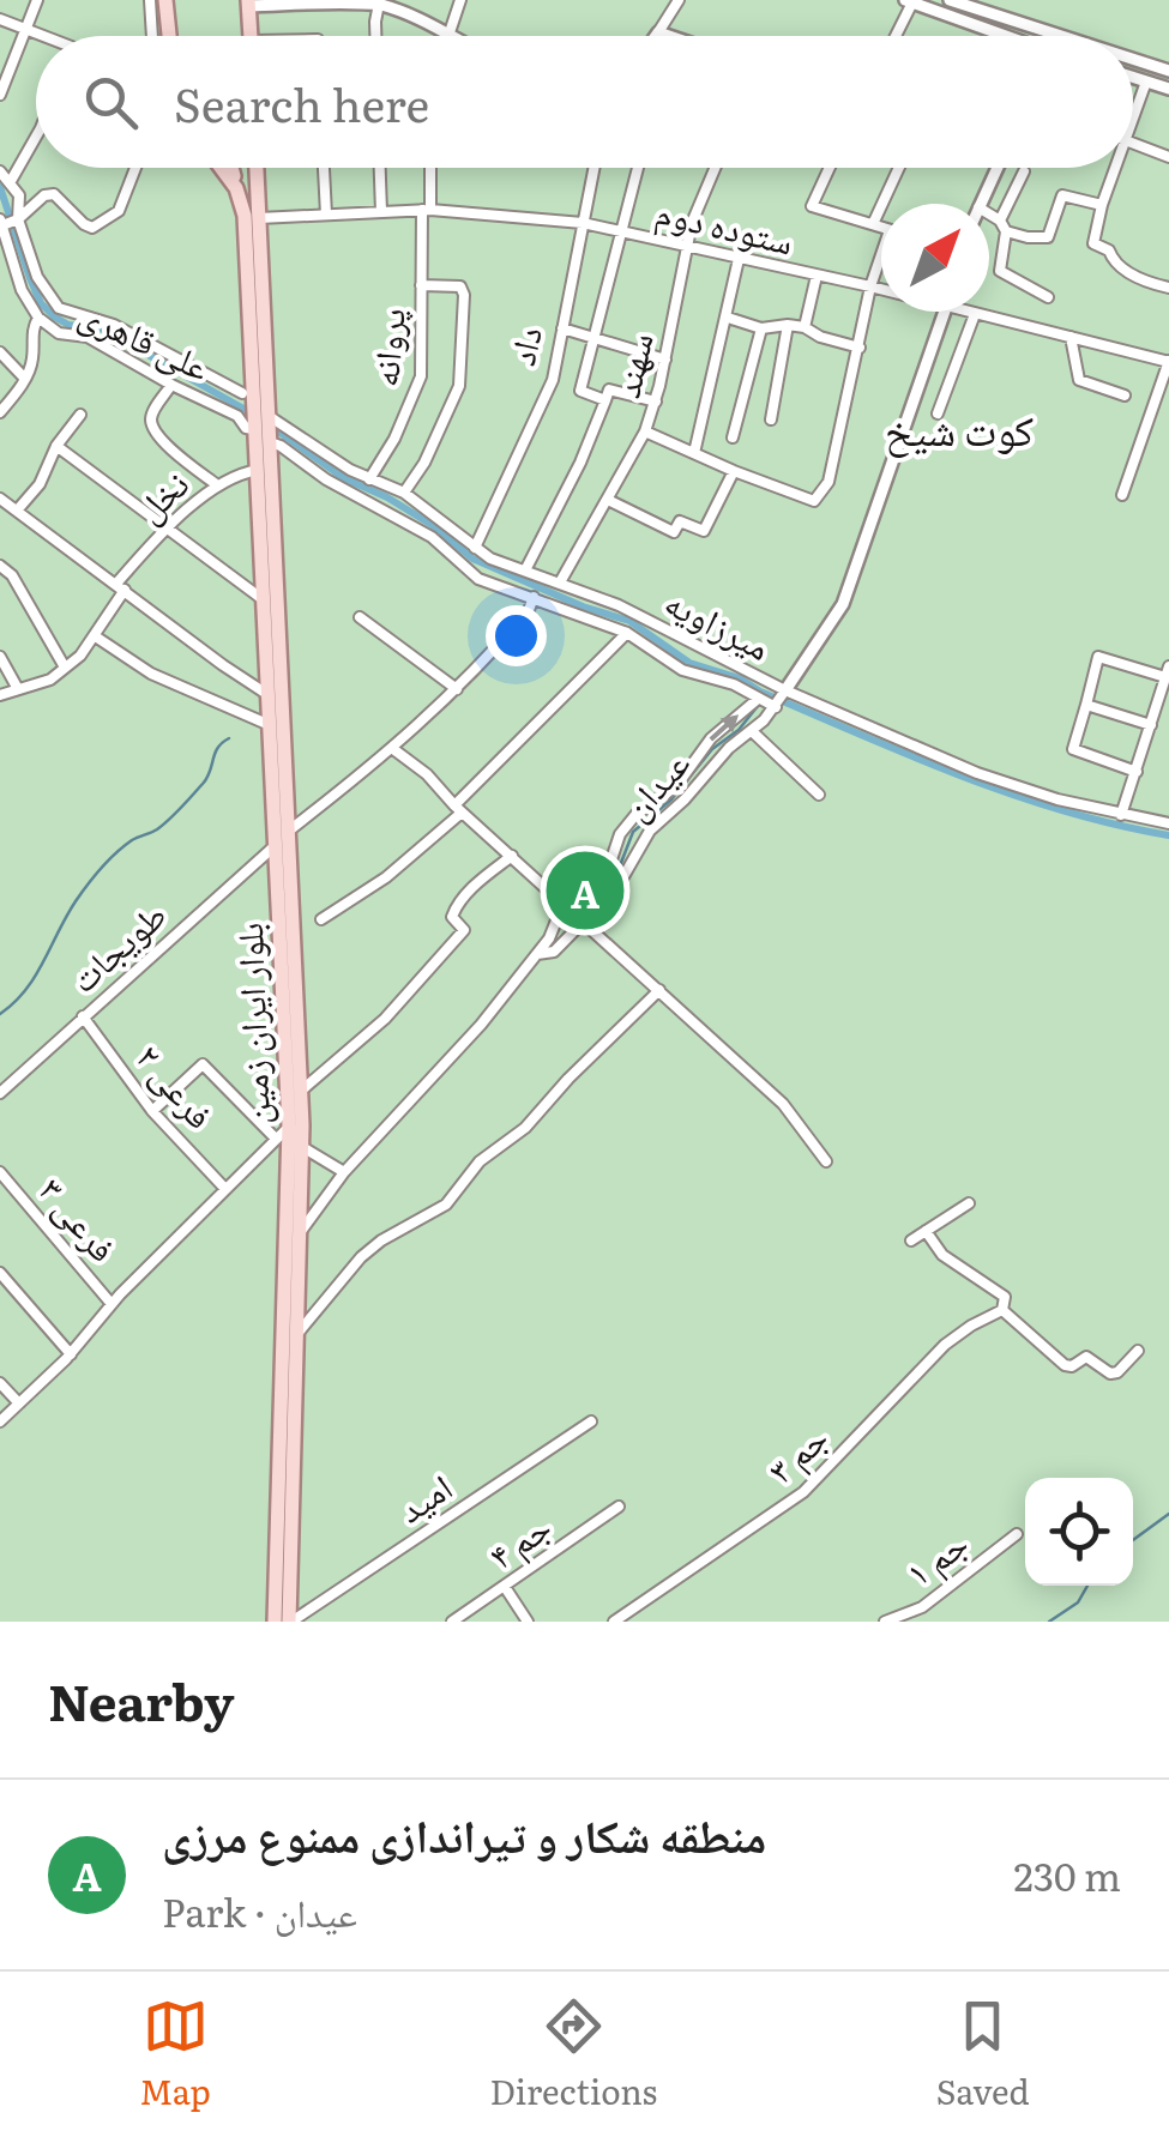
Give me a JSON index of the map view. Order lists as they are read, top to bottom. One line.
{"streets":{"main road":["بلوار ایران زمین"],"street":["ستوده دوم","علی قاهری","داد","پروانه","سهند","نخل","میرزاویه","عیدان","طویجات","فرعی ۲","فرعی ۳","جم ۳","امید","جم ۴","جم ۱"]},"crossings":[["ستوده دوم","داد"],["ستوده دوم","پروانه"],["ستوده دوم","سهند"],["ستوده دوم","بلوار ایران زمین"],["علی قاهری","میرزاویه"],["علی قاهری","بلوار ایران زمین"],["داد","میرزاویه"],["پروانه","میرزاویه"],["سهند","میرزاویه"],["نخل","بلوار ایران زمین"],["میرزاویه","عیدان"],["میرزاویه","بلوار ایران زمین"],["عیدان","بلوار ایران زمین"],["طویجات","بلوار ایران زمین"],["طویجات","فرعی ۲"],["بلوار ایران زمین","امید"]],"districts":["کوت شیخ"],"north":"top right","page":{"search":"Search here","pins":"A","heading":"Nearby","list":[{"mark":"A","name":"منطقه شکار و تیراندازی ممنوع مرزی","note":"Park · عیدان","value":"230 m"}],"nav":["Map","Directions","Saved"]}}
